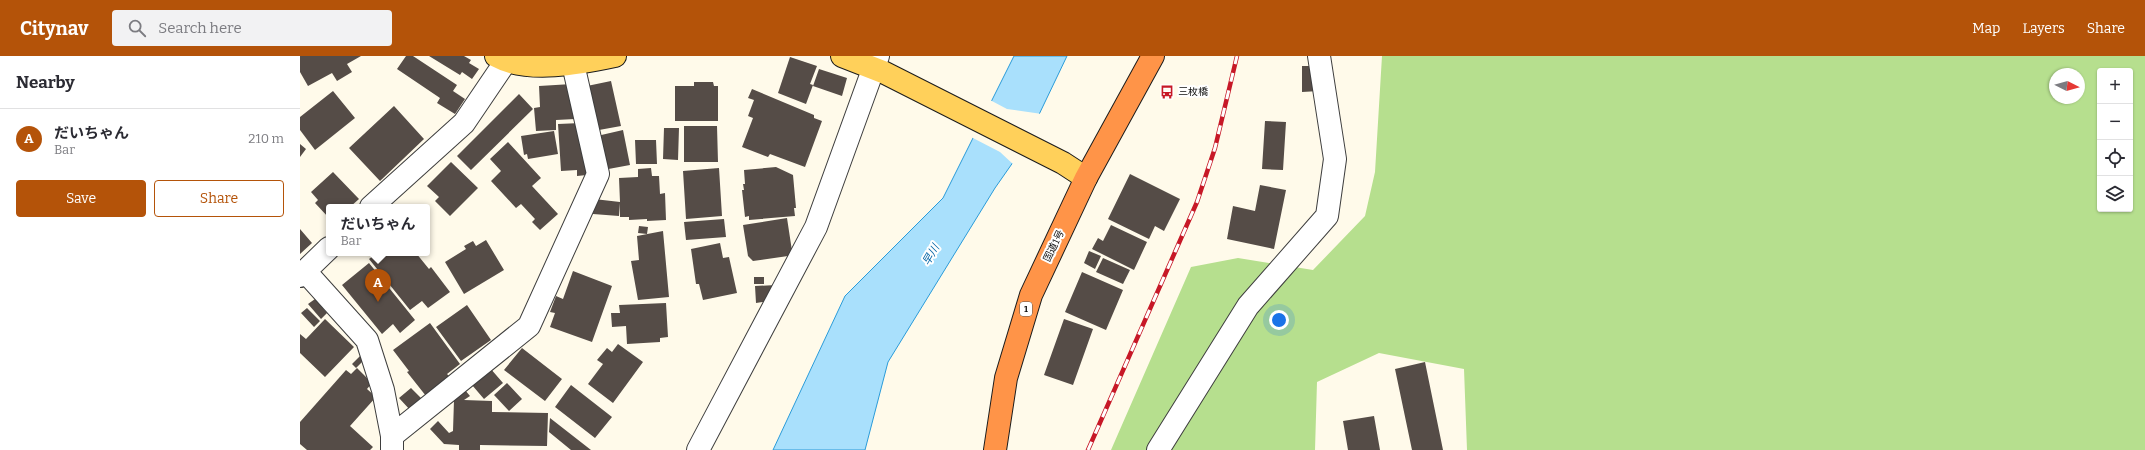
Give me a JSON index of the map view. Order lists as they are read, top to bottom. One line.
{"streets":{"highway":["国道1号","1"]},"water":["早川"],"places":{"bus stop":["三枚橋"]},"north":"right","page":{"header":"Citynav","search":"Search here","nav":["Map","Layers","Share"],"heading":"Nearby","map_buttons":["+","−"],"list":[{"mark":"A","name":"だいちゃん","note":"Bar","value":"210 m"}],"buttons":["Save","Share"],"popup":["だいちゃん","Bar"],"pins":"A"}}
